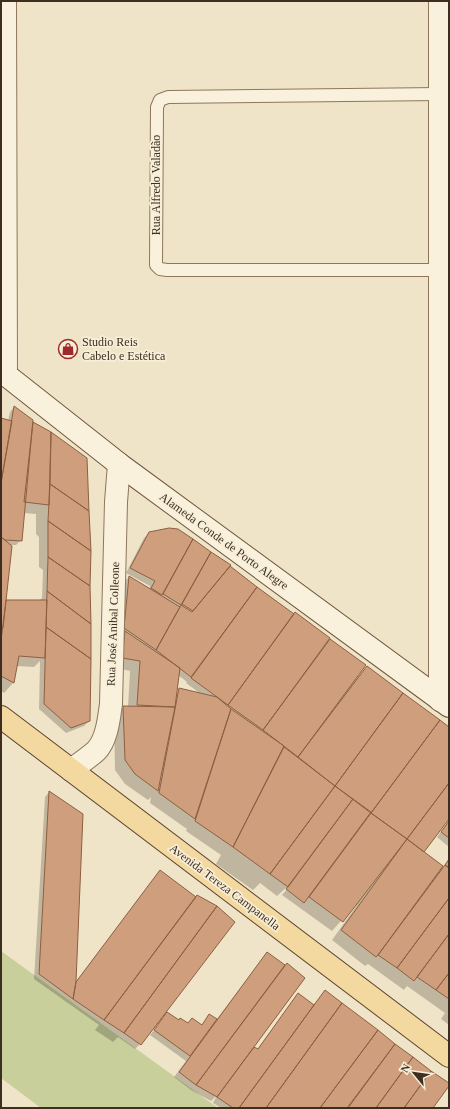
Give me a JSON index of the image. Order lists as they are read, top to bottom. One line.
{"streets":{"main road":["Avenida Tereza Campanella"],"street":["Alameda Conde de Porto Alegre","Rua José Anibal Colleone"],"lane":["Rua Alfredo Valadão"]},"crossings":[["Alameda Conde de Porto Alegre","Rua José Anibal Colleone"],["Rua José Anibal Colleone","Avenida Tereza Campanella"]],"places":{"shop":["Studio Reis Cabelo e Estética"]},"north":"top left"}
